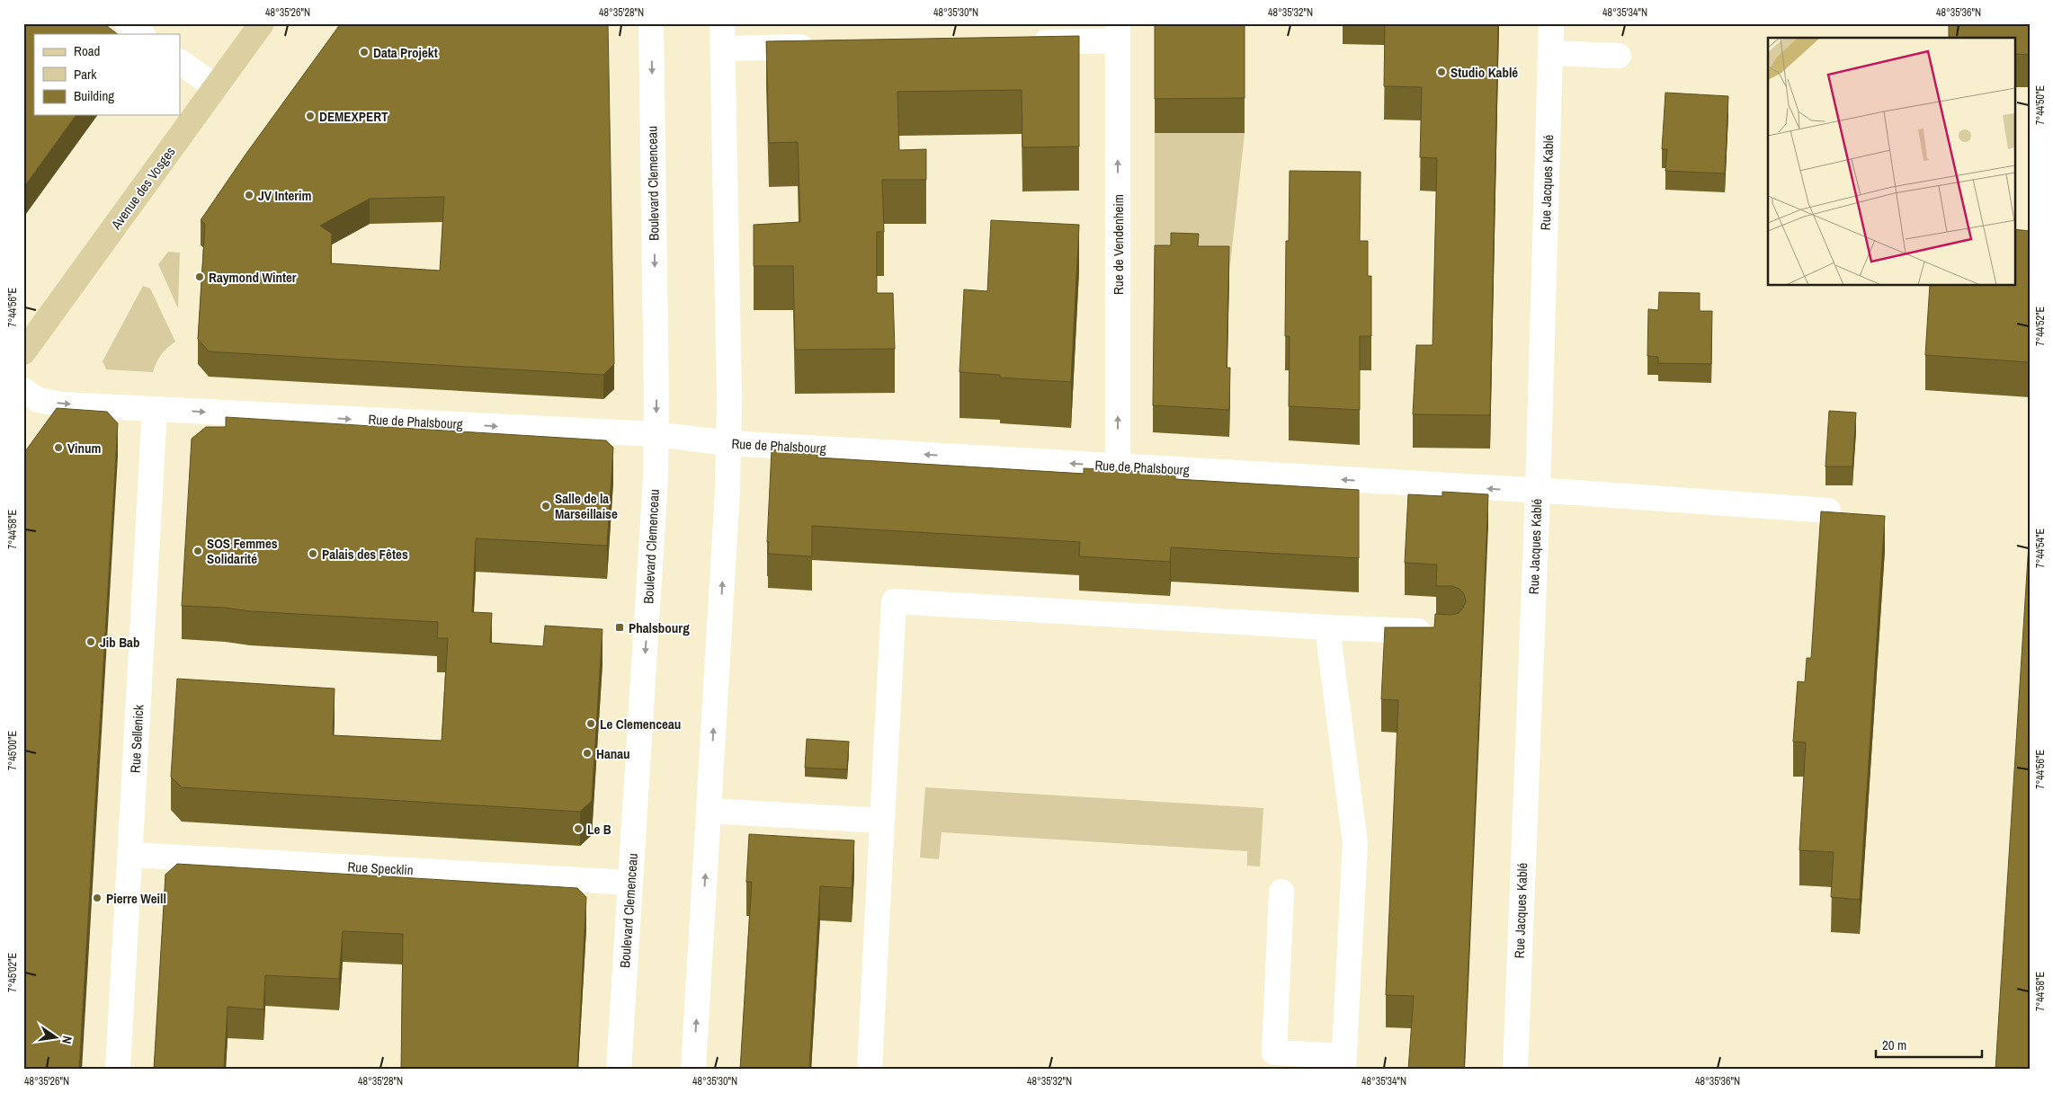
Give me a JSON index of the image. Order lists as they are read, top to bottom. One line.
{"streets":{"main road":["Avenue des Vosges"],"street":["Rue Jacques Kablé","Boulevard Clemenceau","Rue de Vendenheim","Rue de Phalsbourg","Rue Sellenick","Rue Specklin"]},"crossings":[["Rue Jacques Kablé","Rue de Phalsbourg"],["Boulevard Clemenceau","Rue de Phalsbourg"],["Boulevard Clemenceau","Rue Specklin"],["Rue de Vendenheim","Rue de Phalsbourg"],["Rue de Phalsbourg","Rue Sellenick"],["Rue Sellenick","Rue Specklin"]],"one_way":["Rue de Vendenheim"],"places":{"other":["Data Projekt","Studio Kablé","DEMEXPERT","JV Interim","Raymond Winter","Vinum","Salle de la Marseillaise","SOS Femmes Solidarité","Palais des Fêtes","Jib Bab","Le Clemenceau","Hanau","Le B","Pierre Weill"],"transit":["Phalsbourg"]},"legend":["Road","Park","Building"],"scale_bar":"20 m","north":"right","coordinates":["48°35'26\"N","48°35'28\"N","48°35'30\"N","48°35'32\"N","48°35'34\"N","48°35'36\"N","7°44'50\"E","7°44'56\"E","7°44'52\"E","7°44'58\"E","7°44'54\"E","7°45'00\"E","7°45'02\"E"]}
